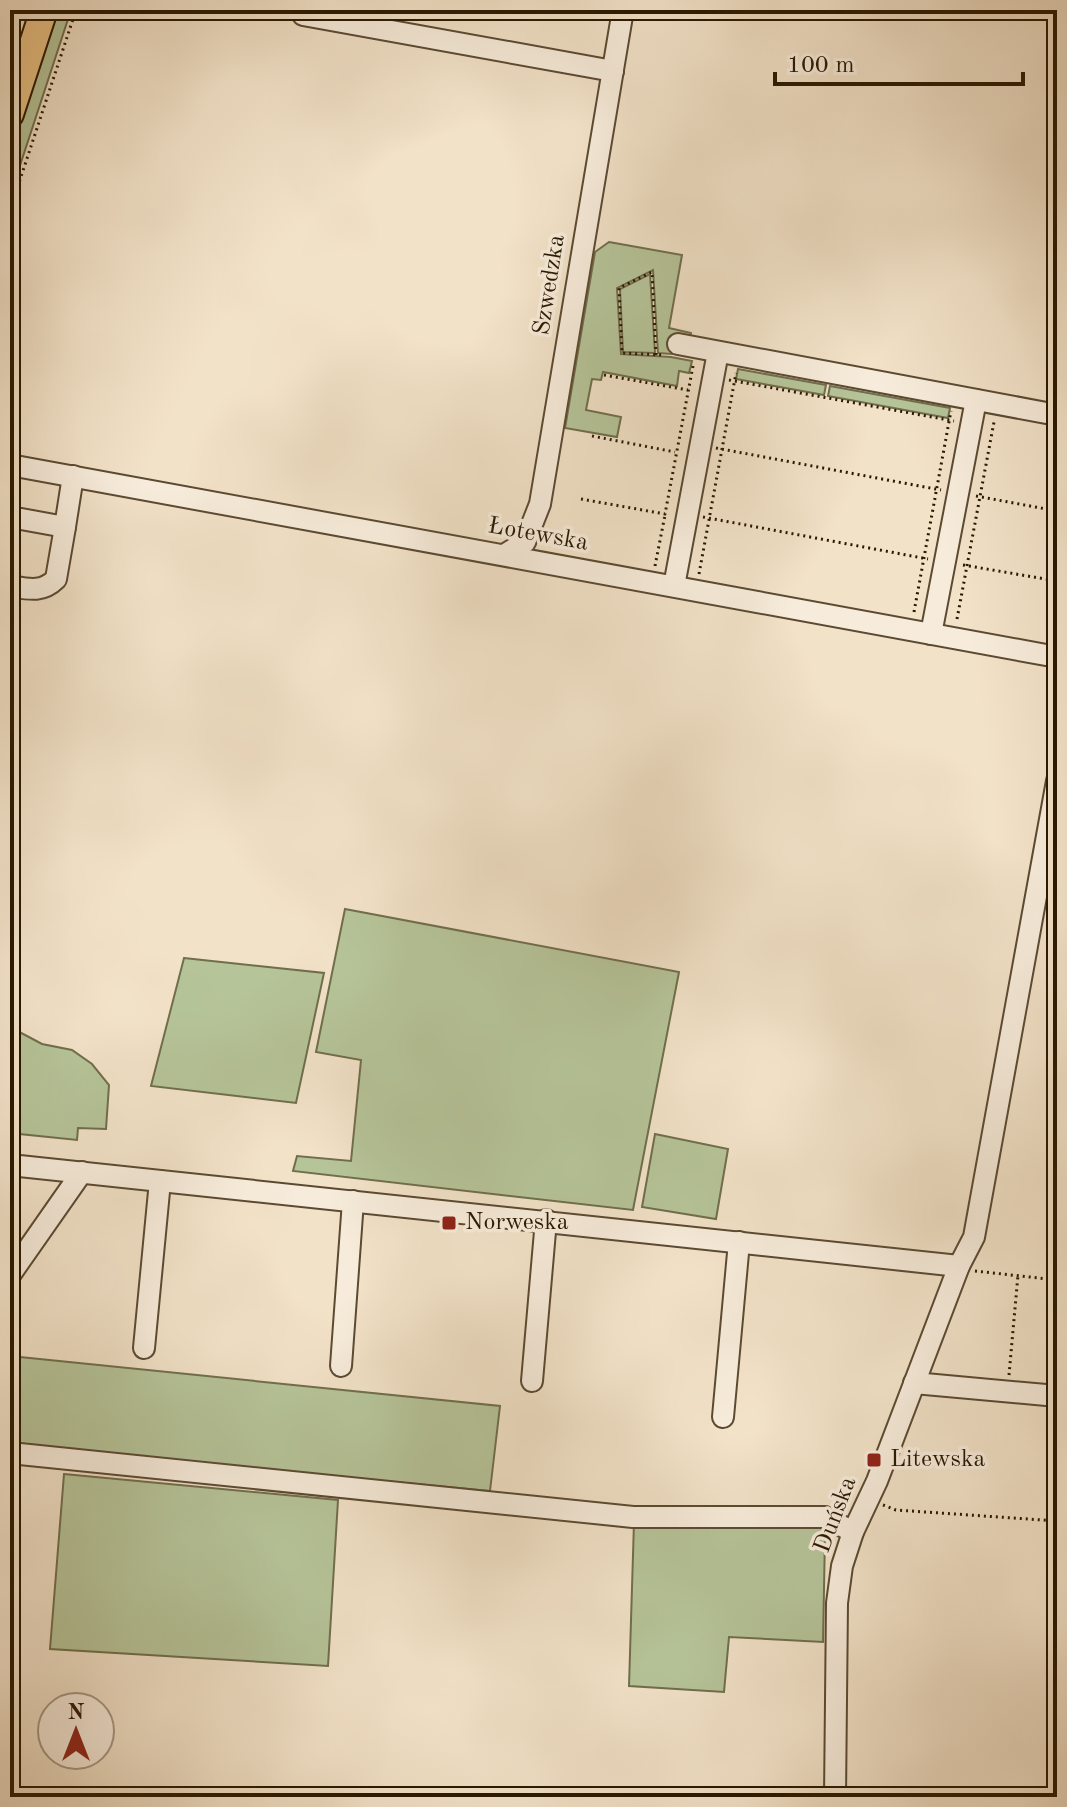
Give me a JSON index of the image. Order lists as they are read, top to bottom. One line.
{"streets":{"street":["Szwedzka","Łotewska","Duńska"]},"crossings":[["Szwedzka","Łotewska"]],"places":{"transit":["Norweska","Litewska"]},"scale_bar":"100 m","north":"top"}
